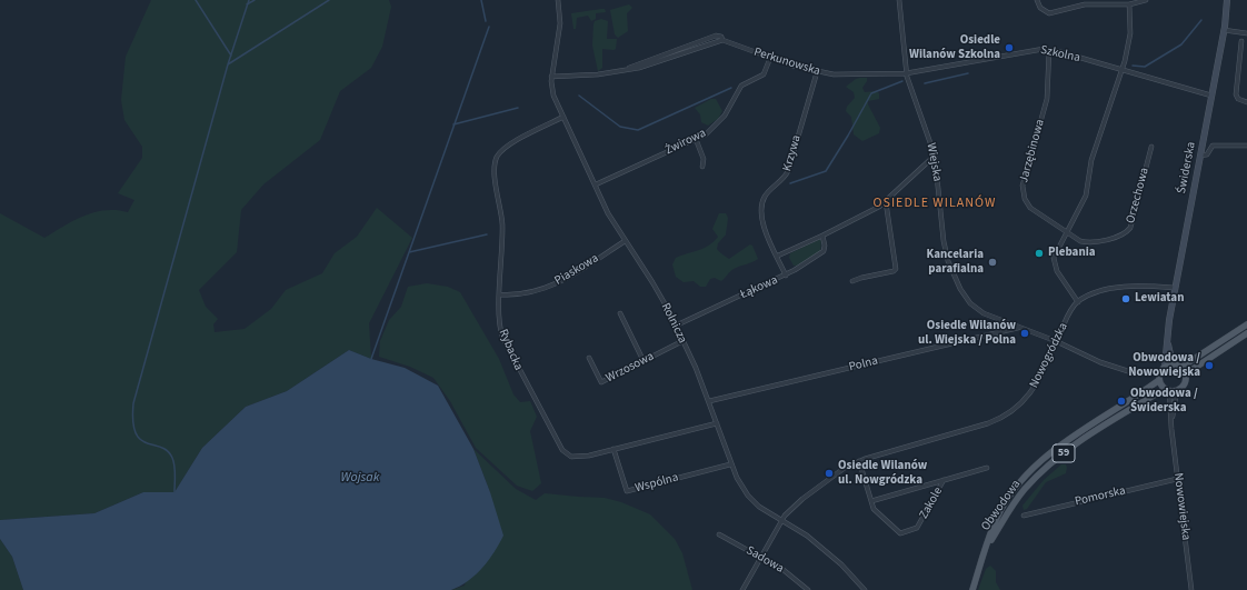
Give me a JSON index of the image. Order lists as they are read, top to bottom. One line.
{"streets":{"main road":["59","Obwodowa"],"street":["Szkolna","Perkunowska","Żwirowa","Jarzębinowa","Krzywa","Wiejska","Świderska","Orzechowa","Piaskowa","Łąkowa","Rolnicza","Rybacka","Nowogródzka","Polna","Wrzosowa","Wspólna","Pomorska","Zakole","Nowowiejska","Sadowa"]},"crossings":[["Szkolna","Perkunowska"],["Szkolna","Jarzębinowa"],["Szkolna","Wiejska"],["Szkolna","Świderska"],["Perkunowska","Żwirowa"],["Perkunowska","Krzywa"],["Perkunowska","Wiejska"],["Perkunowska","Rolnicza"],["Żwirowa","Rolnicza"],["Jarzębinowa","Orzechowa"],["Krzywa","Łąkowa"],["Wiejska","Łąkowa"],["Wiejska","Nowogródzka"],["Wiejska","Polna"],["Świderska","Obwodowa"],["Świderska","Nowowiejska"],["Piaskowa","Rolnicza"],["Piaskowa","Rybacka"],["Łąkowa","Rolnicza"],["Rolnicza","Rybacka"],["Rolnicza","Nowogródzka"],["Rolnicza","Polna"],["Rolnicza","Wrzosowa"],["Rolnicza","Wspólna"],["Rybacka","Wspólna"],["Nowogródzka","Zakole"],["Nowogródzka","Sadowa"],["Pomorska","Nowowiejska"],["Obwodowa","Nowowiejska"]],"districts":["OSIEDLE WILANÓW"],"water":["Wojsak"],"places":["Osiedle Wilanów Szkolna","Plebania","Kancelaria parafialna","Lewiatan","Osiedle Wilanów ul. Wiejska / Polna","Obwodowa / Nowowiejska","Obwodowa / Świderska","Osiedle Wilanów ul. Nowgródzka"]}
